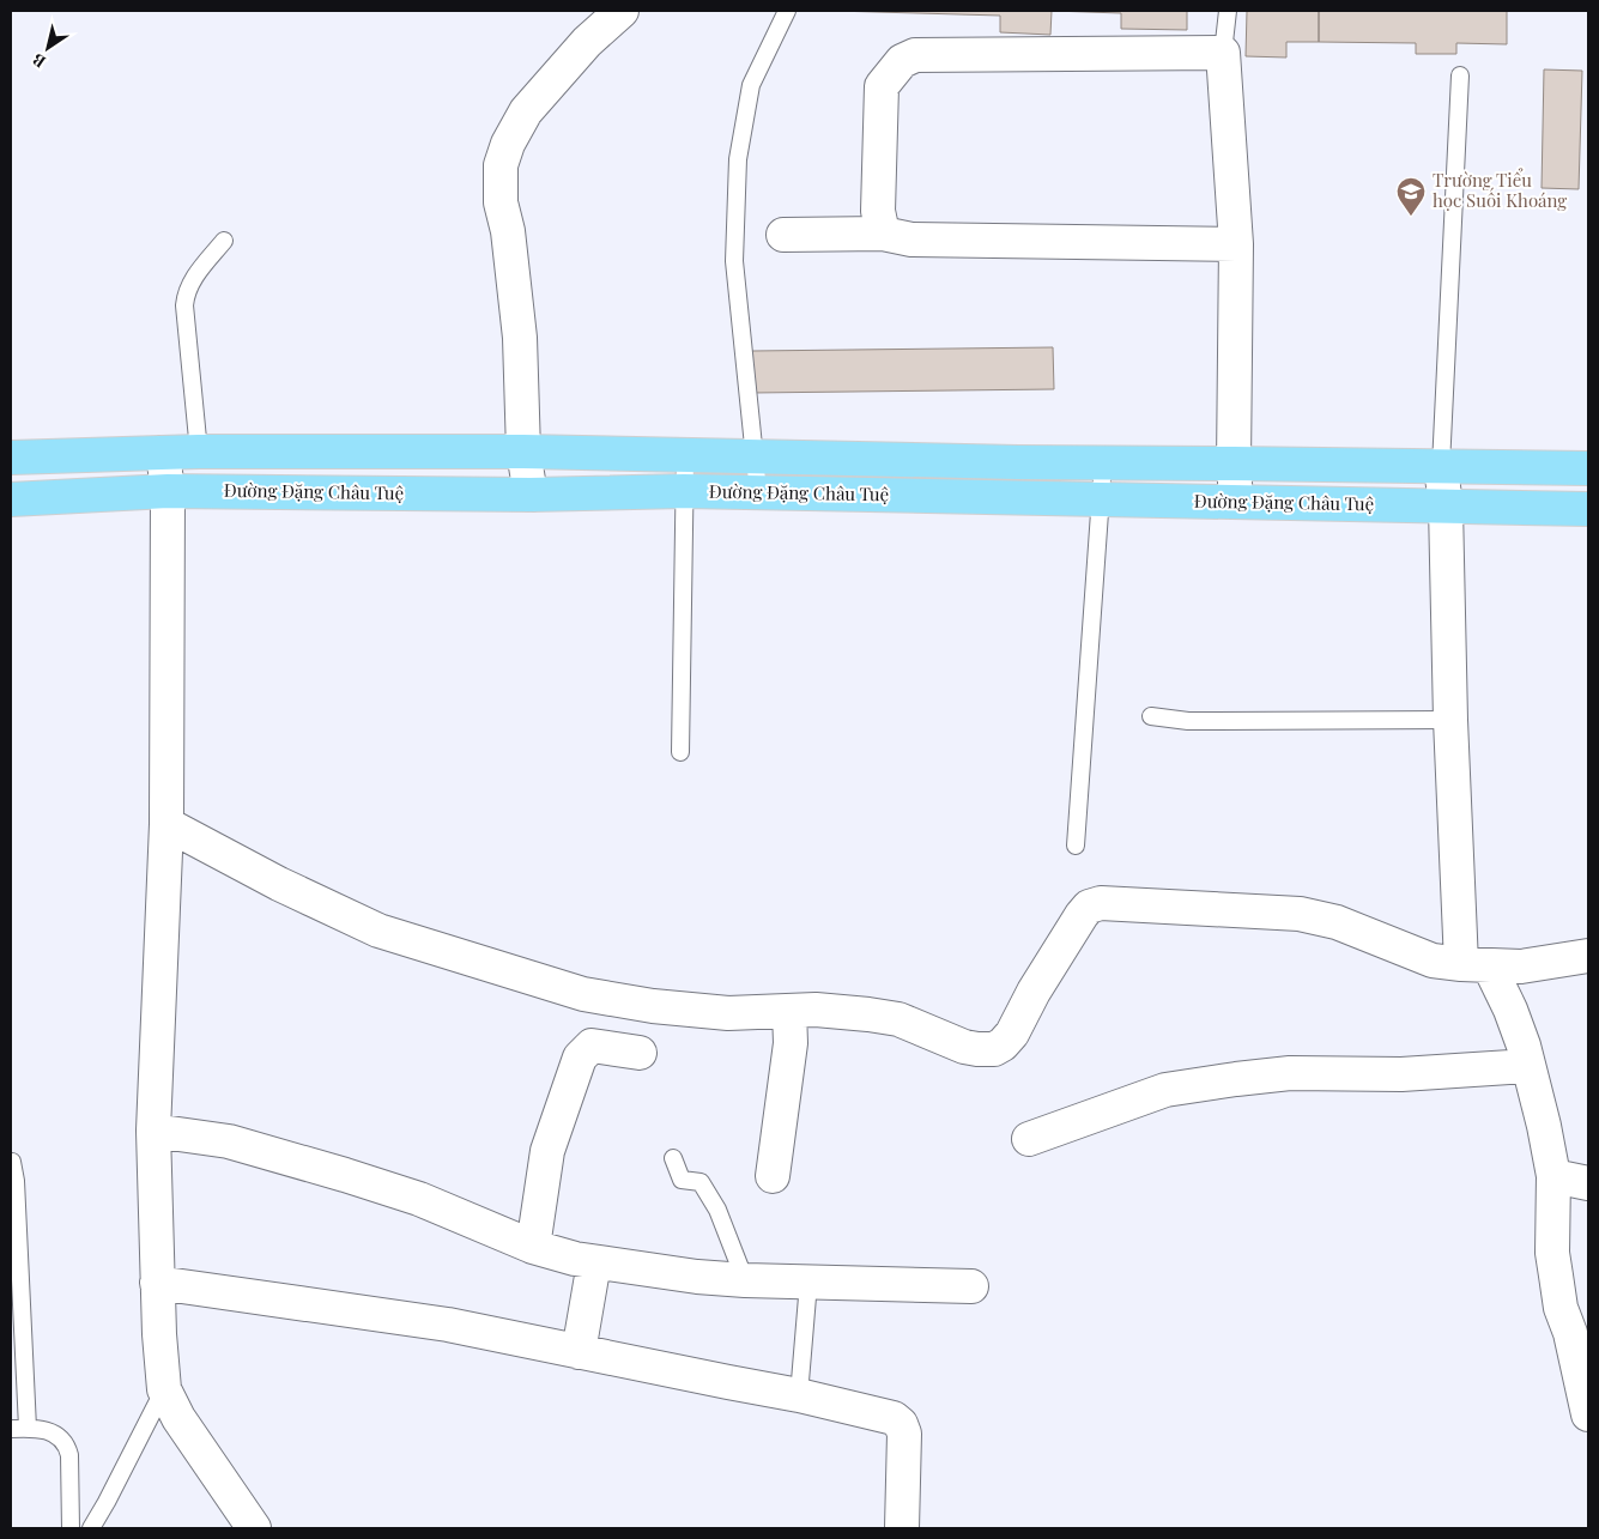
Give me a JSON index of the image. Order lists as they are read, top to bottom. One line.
{"streets":{"main road":["Đường Đặng Châu Tuệ"]},"places":{"school or university":["Trường Tiểu học Suối Khoáng"]},"north":"bottom left"}
